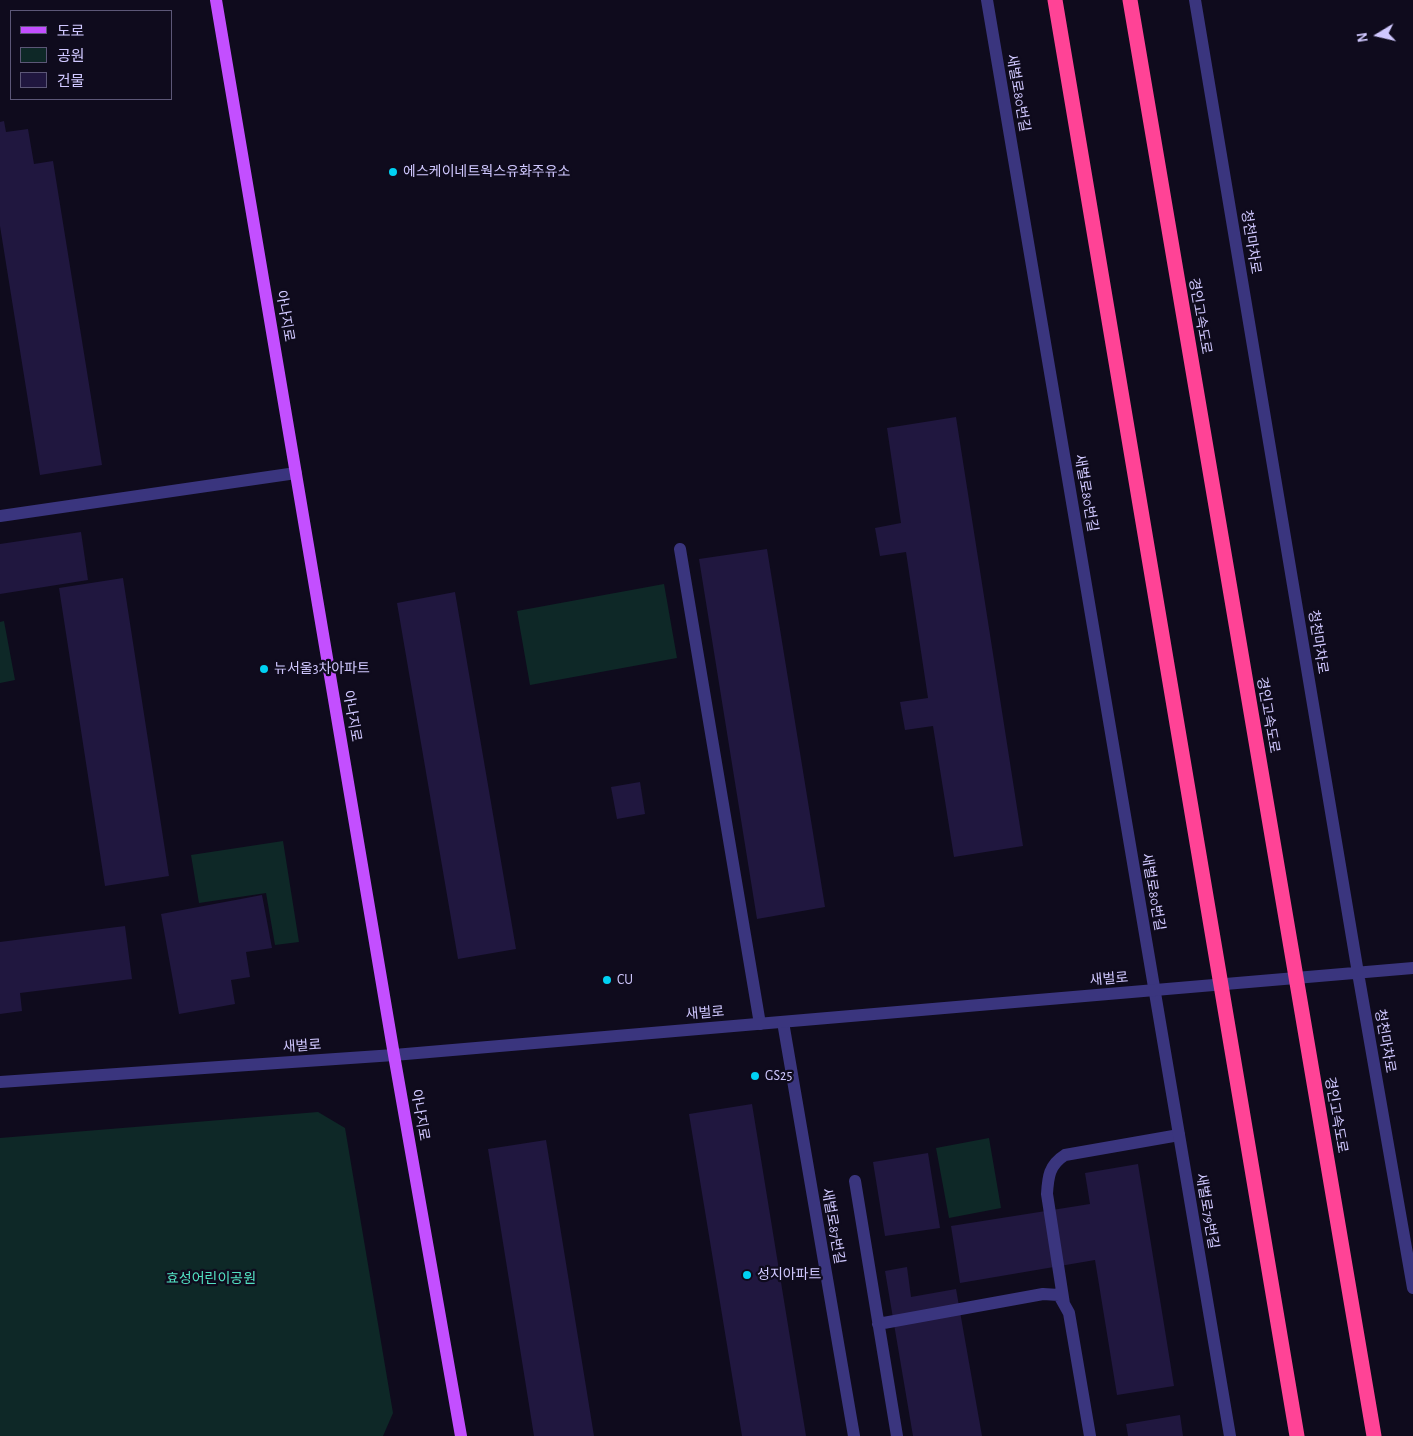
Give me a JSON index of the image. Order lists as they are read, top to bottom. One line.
{"streets":{"highway":["경인고속도로"],"main road":["아나지로"],"street":["새벌로80번길","청천마차로","새벌로","새벌로79번길","새벌로87번길"]},"crossings":[["새벌로80번길","새벌로"],["새벌로80번길","새벌로79번길"],["청천마차로","새벌로"],["아나지로","새벌로"],["새벌로","새벌로79번길"],["새벌로","새벌로87번길"]],"parks":["효성어린이공원"],"places":["에스케이네트웍스유화주유소","뉴서울3차아파트","CU","GS25","성지아파트"],"legend":["도로","공원","건물"],"north":"left"}
